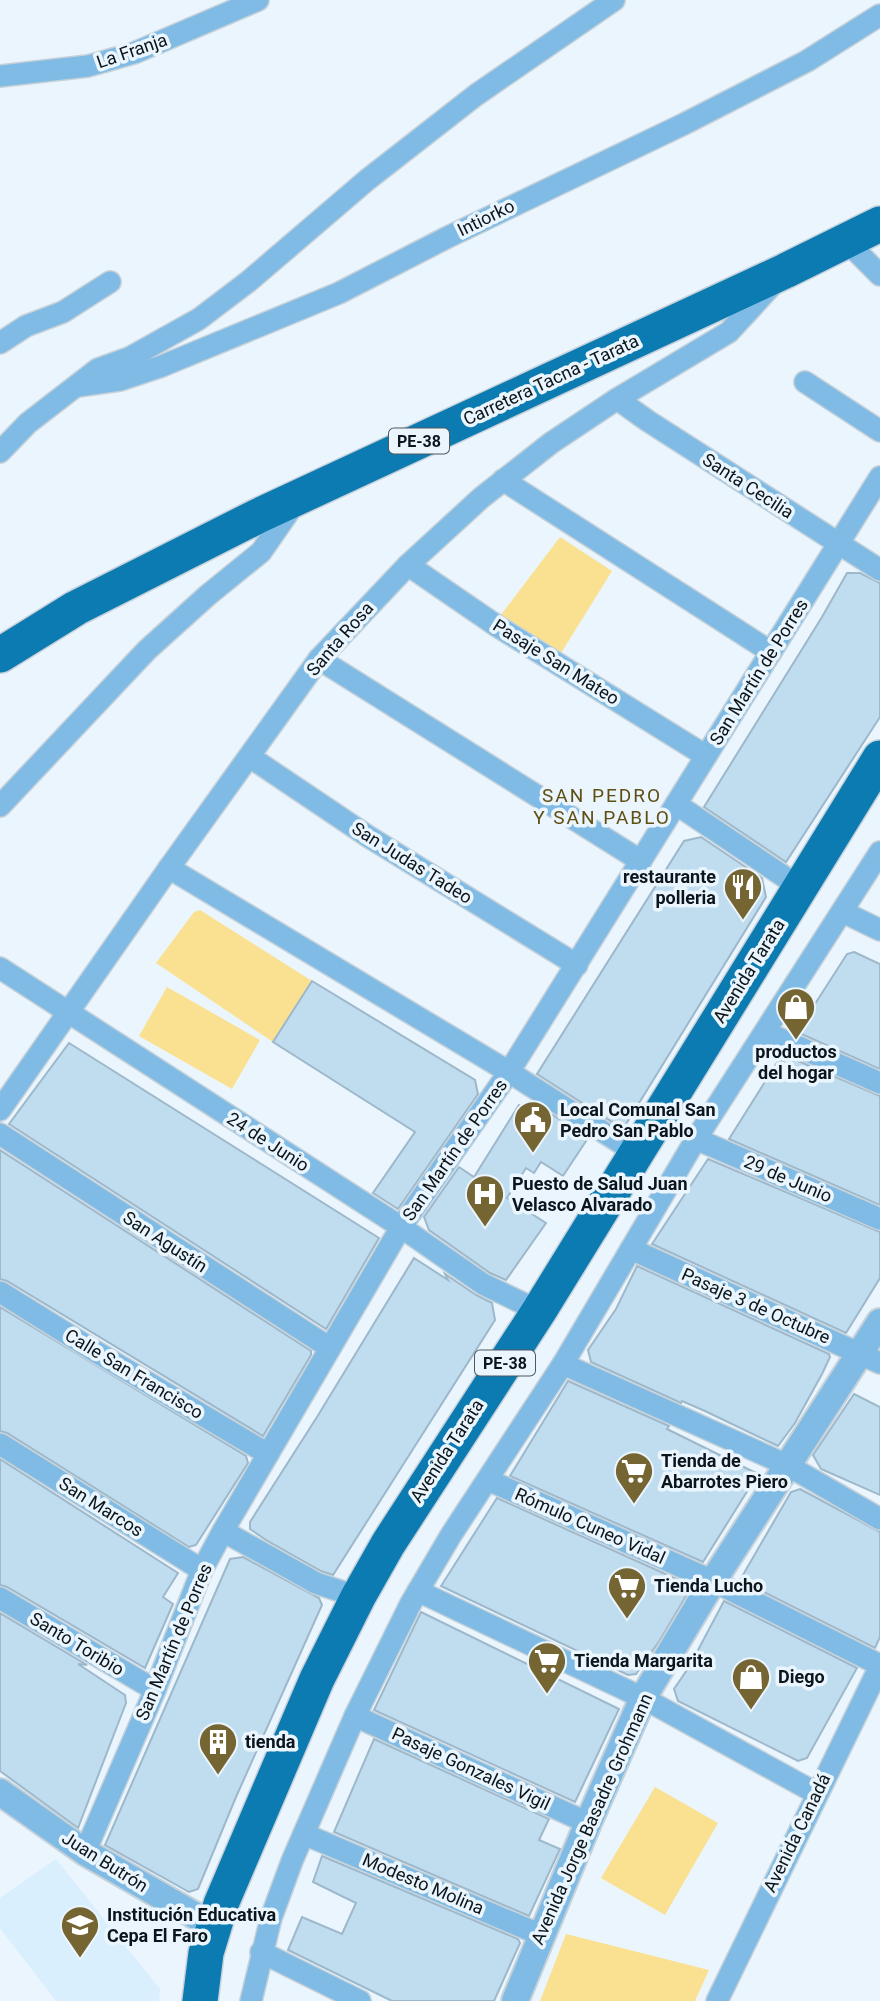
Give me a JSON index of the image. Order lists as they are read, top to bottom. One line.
{"streets":{"highway":["Carretera Tacna - Tarata","PE-38","Avenida Tarata"],"street":["La Franja","Intiorko","Santa Cecilia","Santa Rosa","Pasaje San Mateo","San Martín de Porres","San Judas Tadeo","24 de Junio","29 de Junio","San Agustín","Pasaje 3 de Octubre","Calle San Francisco","San Marcos","Rómulo Cuneo Vidal","Santo Toribio","Pasaje Gonzales Vigil","Avenida Jorge Basadre Grohmann","Avenida Canadá","Juan Butrón","Modesto Molina"]},"crossings":[["Carretera Tacna - Tarata","Santa Rosa"],["Santa Cecilia","Santa Rosa"],["Santa Cecilia","San Martín de Porres"],["Santa Rosa","Pasaje San Mateo"],["Santa Rosa","San Judas Tadeo"],["Santa Rosa","24 de Junio"],["Pasaje San Mateo","San Martín de Porres"],["San Martín de Porres","San Judas Tadeo"],["San Martín de Porres","24 de Junio"],["San Martín de Porres","San Agustín"],["San Martín de Porres","Calle San Francisco"],["San Martín de Porres","San Marcos"],["San Martín de Porres","Santo Toribio"],["San Martín de Porres","Juan Butrón"],["Avenida Tarata","24 de Junio"],["Avenida Tarata","Juan Butrón"],["Pasaje 3 de Octubre","Avenida Jorge Basadre Grohmann"],["Rómulo Cuneo Vidal","Avenida Jorge Basadre Grohmann"],["Rómulo Cuneo Vidal","Avenida Canadá"],["Pasaje Gonzales Vigil","Avenida Jorge Basadre Grohmann"],["Avenida Jorge Basadre Grohmann","Modesto Molina"]],"districts":["SAN PEDRO Y SAN PABLO"],"places":{"restaurant":["restaurante polleria"],"shop":["productos del hogar","Diego"],"public building":["Local Comunal San Pedro San Pablo"],"hospital":["Puesto de Salud Juan Velasco Alvarado"],"supermarket":["Tienda de Abarrotes Piero","Tienda Lucho","Tienda Margarita"],"building":["tienda"],"school or university":["Institución Educativa Cepa El Faro"]}}
